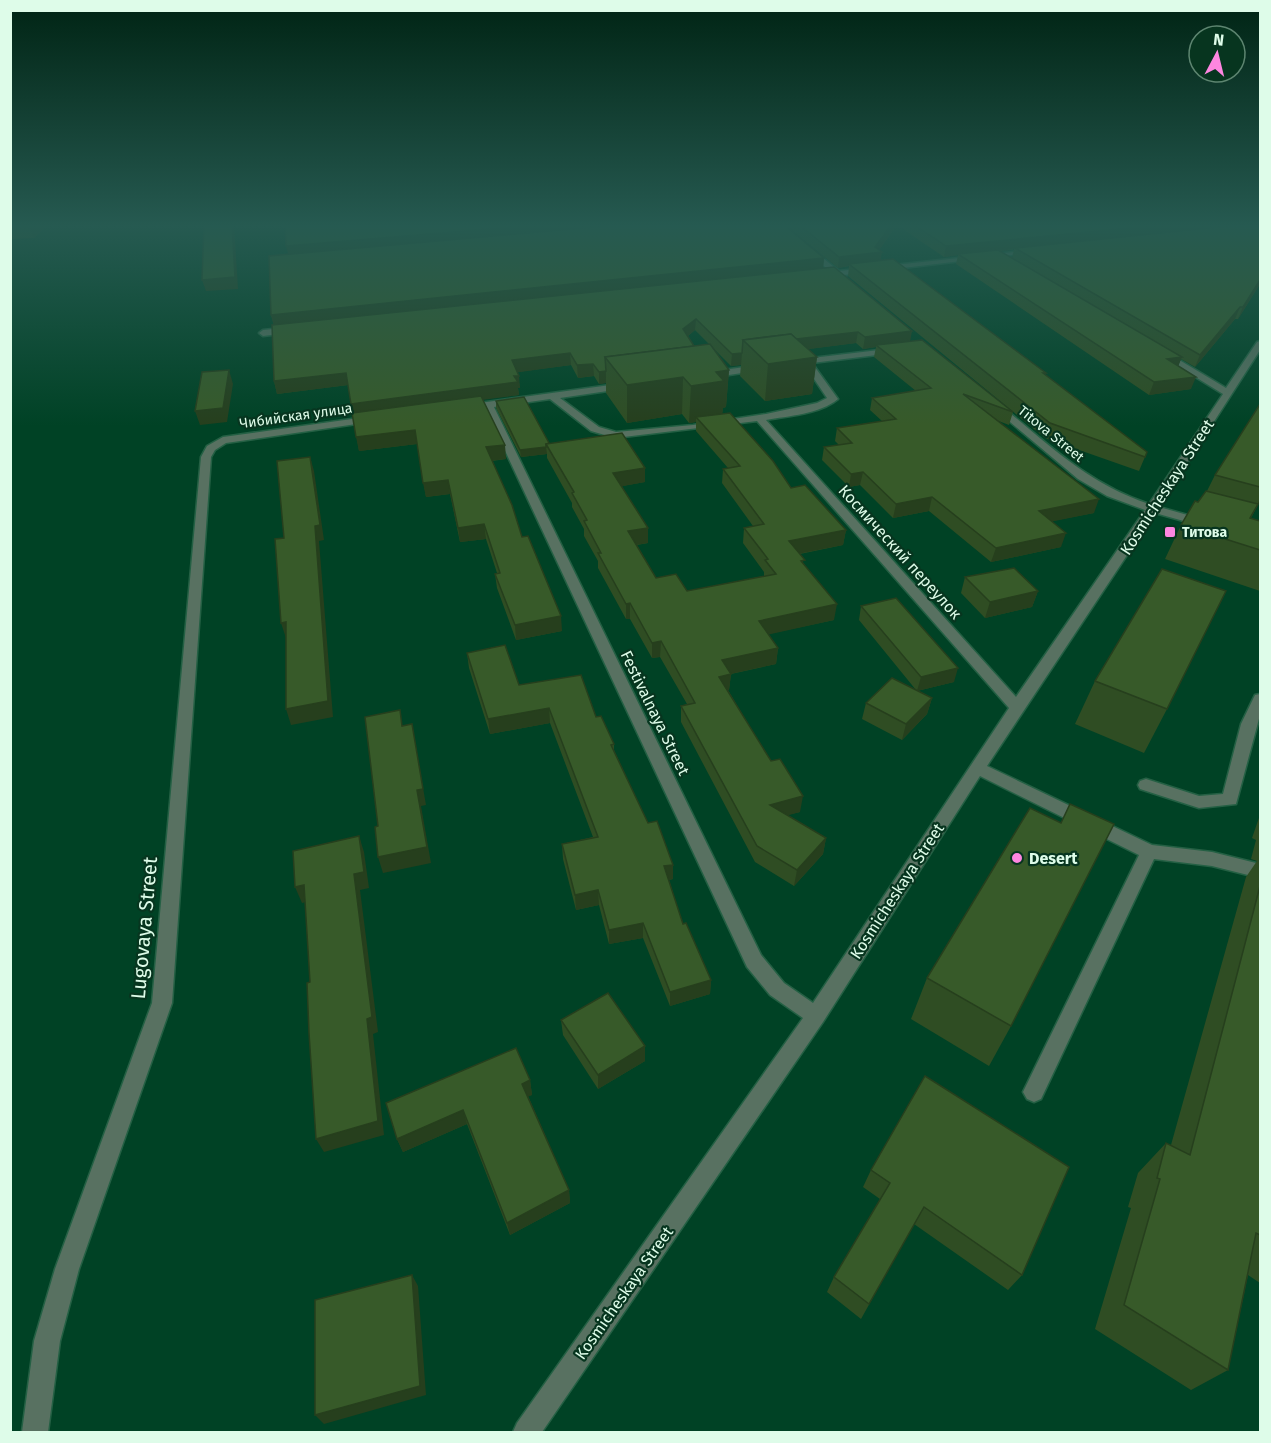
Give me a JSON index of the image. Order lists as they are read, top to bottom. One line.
{"streets":{"street":["Чибийская улица","Titova Street","Kosmicheskaya Street","Космический переулок","Festivalnaya Street","Lugovaya Street"]},"crossings":[["Чибийская улица","Lugovaya Street"],["Titova Street","Kosmicheskaya Street"],["Kosmicheskaya Street","Космический переулок"],["Kosmicheskaya Street","Festivalnaya Street"]],"places":{"transit":["Титова"],"other":["Desert"]},"north":"top"}
